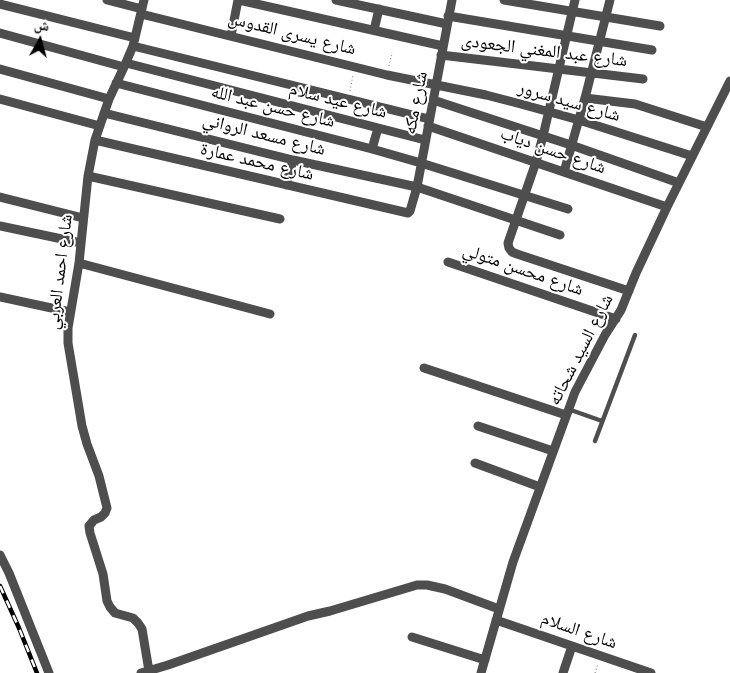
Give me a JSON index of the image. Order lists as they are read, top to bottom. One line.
{"streets":{"street":["شارع يسرى القدوس","شارع عبد المغني الجعودى","شارع عيد سلام","شارع سيد سرور","شارع مكه","شارع حسن عبد الله","شارع مسعد الرواني","شارع حسن دياب","شارع محمد عمارة","شارع محسن متولي","شارع احمد العربي","شارع السيد شحاته","شارع السلام"]},"crossings":[["شارع يسرى القدوس","شارع سيد سرور"],["شارع يسرى القدوس","شارع مكه"],["شارع يسرى القدوس","شارع احمد العربي"],["شارع عبد المغني الجعودى","شارع مكه"],["شارع عيد سلام","شارع مكه"],["شارع عيد سلام","شارع احمد العربي"],["شارع سيد سرور","شارع مكه"],["شارع سيد سرور","شارع السيد شحاته"],["شارع مكه","شارع حسن عبد الله"],["شارع مكه","شارع مسعد الرواني"],["شارع مكه","شارع حسن دياب"],["شارع مكه","شارع محمد عمارة"],["شارع حسن عبد الله","شارع احمد العربي"],["شارع مسعد الرواني","شارع احمد العربي"],["شارع حسن دياب","شارع احمد العربي"],["شارع حسن دياب","شارع السيد شحاته"],["شارع محمد عمارة","شارع احمد العربي"],["شارع محسن متولي","شارع السيد شحاته"],["شارع السيد شحاته","شارع السلام"]],"north":"top"}
